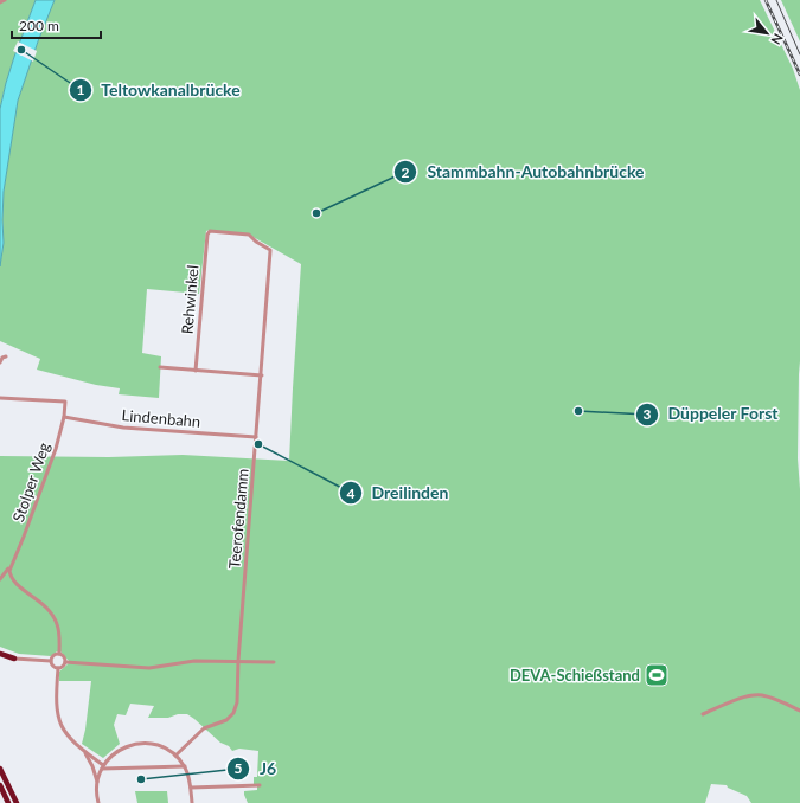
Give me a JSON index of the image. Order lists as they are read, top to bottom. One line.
{"streets":{"street":["Rehwinkel","Lindenbahn","Stolper Weg","Teerofendamm"]},"crossings":[["Rehwinkel","Teerofendamm"],["Lindenbahn","Stolper Weg"],["Lindenbahn","Teerofendamm"]],"places":{"other":["Teltowkanalbrücke","Stammbahn-Autobahnbrücke","Düppeler Forst","Dreilinden","J6"],"sports":["DEVA-Schießstand"]},"scale_bar":"200 m","north":"bottom right"}
